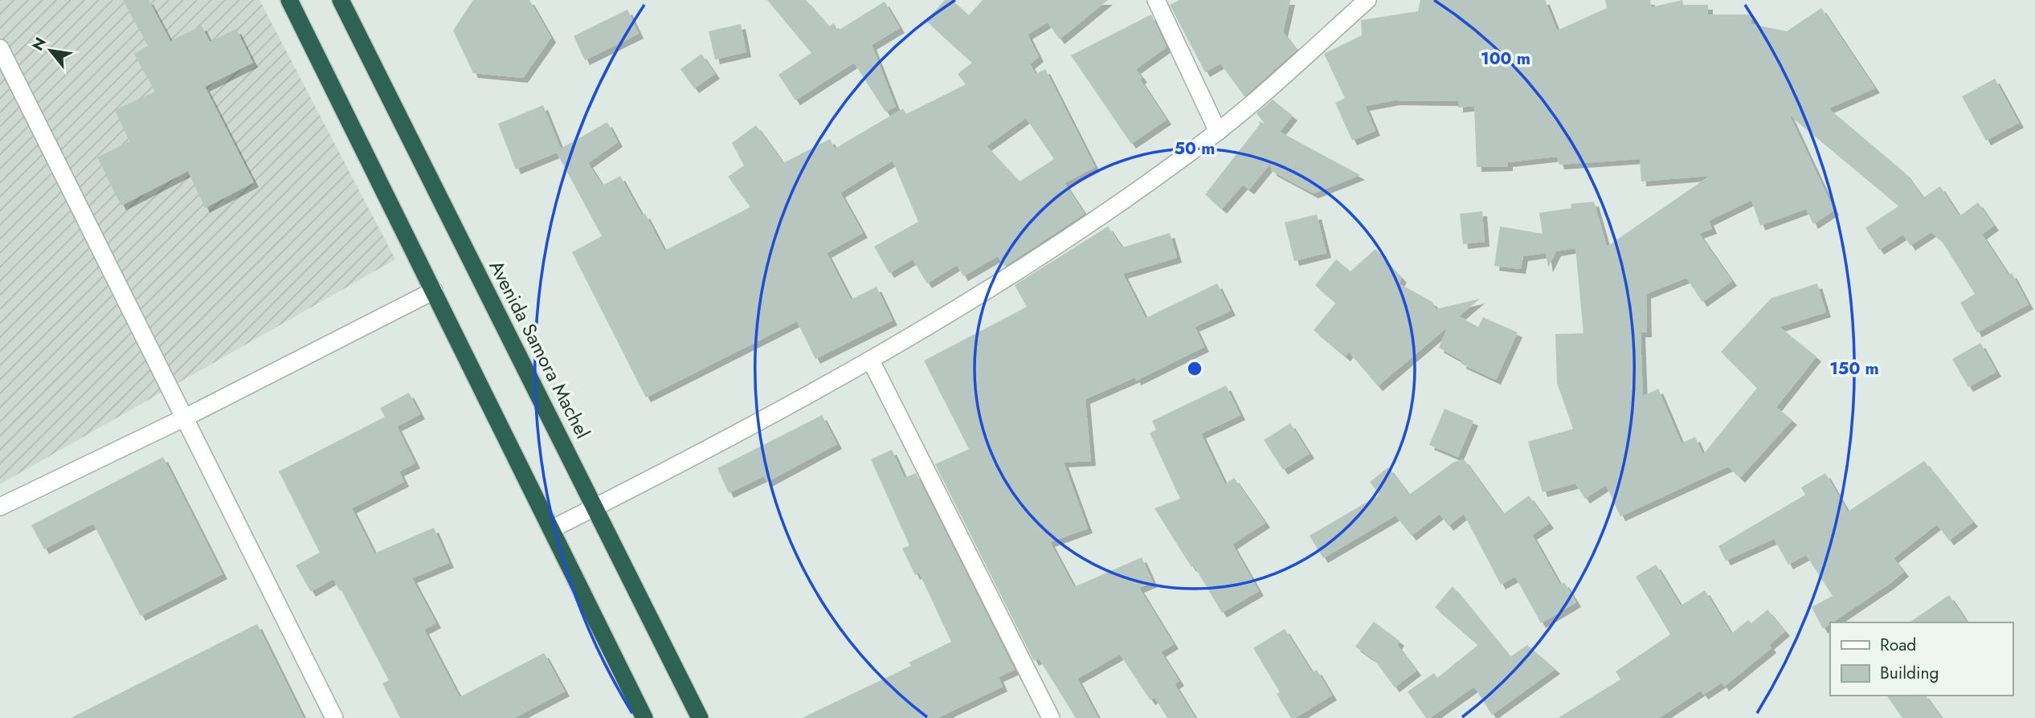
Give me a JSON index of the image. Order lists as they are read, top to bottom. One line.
{"streets":{"highway":["Avenida Samora Machel"]},"legend":["Road","Building"],"north":"top left","rings":["100 m","50 m","150 m"]}
